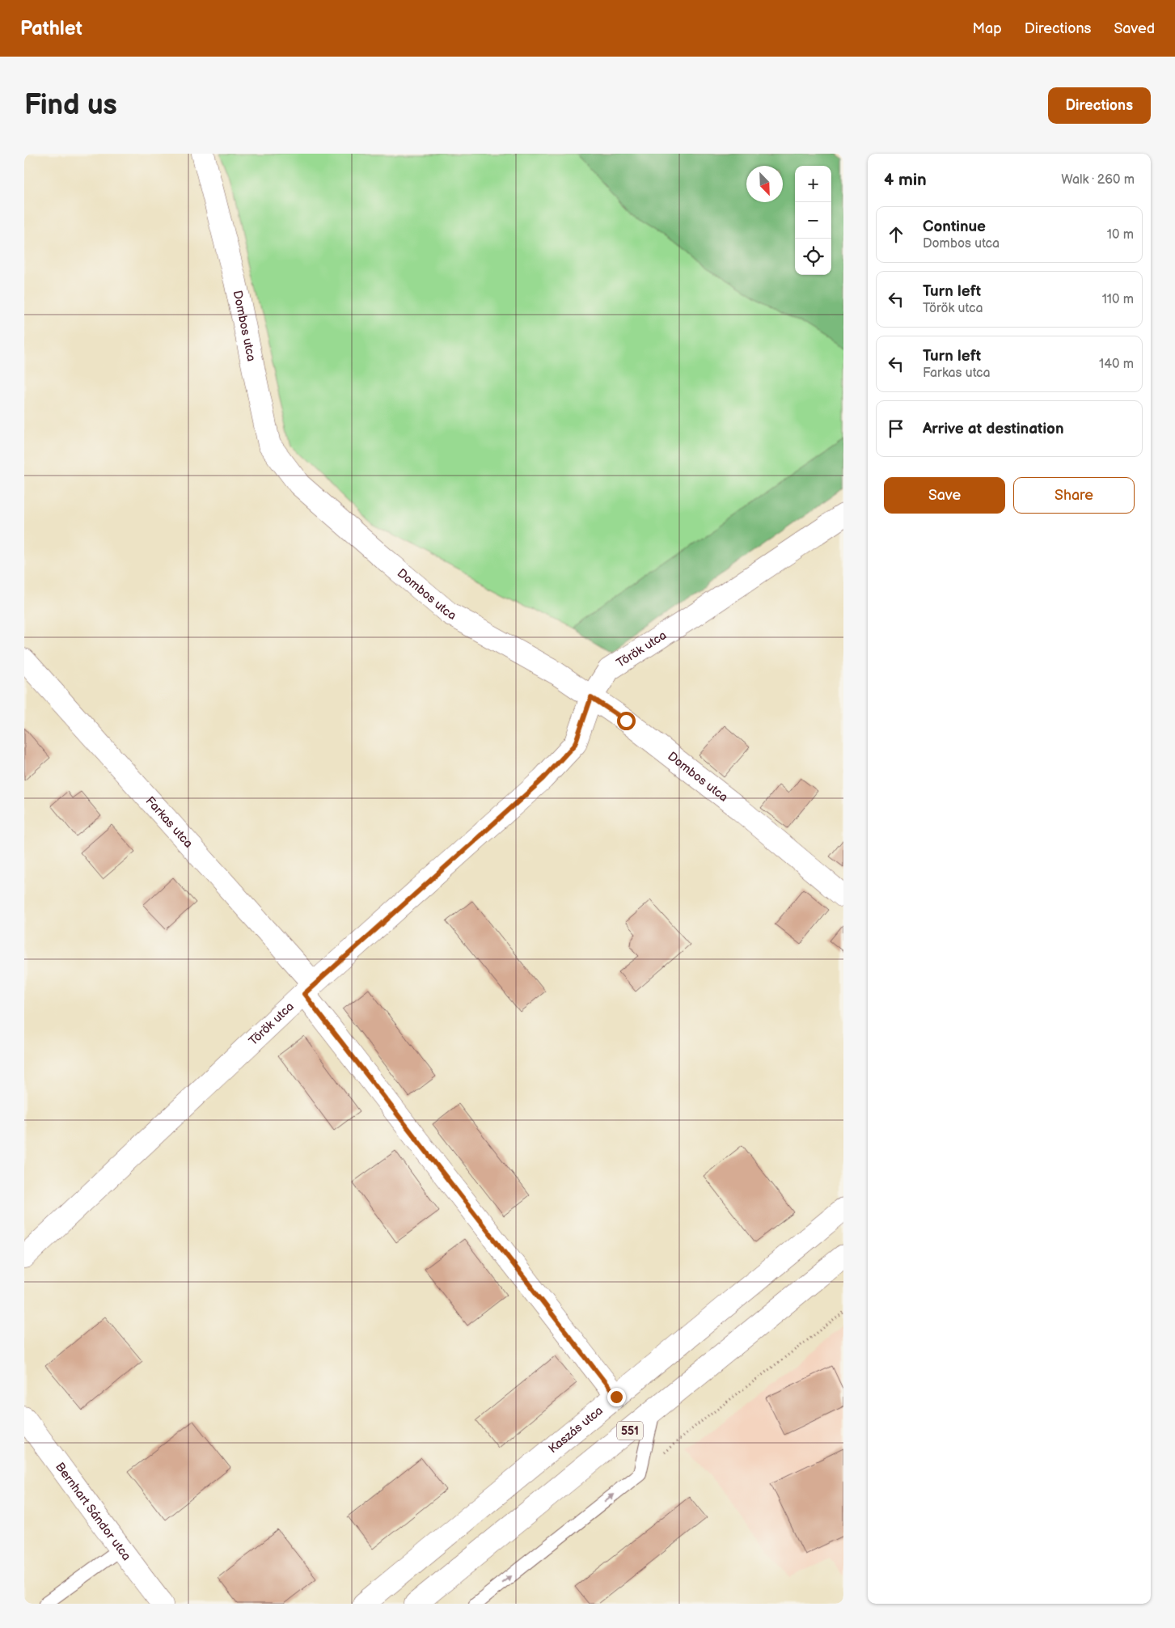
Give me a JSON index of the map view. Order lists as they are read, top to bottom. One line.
{"streets":{"street":["Dombos utca","Török utca","Farkas utca","Kaszás utca","551","Bernhart Sándor utca"]},"crossings":[["Dombos utca","Török utca"],["Török utca","Farkas utca"],["Farkas utca","Kaszás utca"]],"north":"bottom right","page":{"header":"Pathlet","nav":["Map","Directions","Saved"],"buttons":["Directions",["Save","Share"]],"title":"Find us","heading":["4 min","Walk · 260 m"],"map_buttons":["+","−"],"list":[["Continue","Dombos utca","10 m"],["Turn left","Török utca","110 m"],["Turn left","Farkas utca","140 m"],"Arrive at destination"]}}
